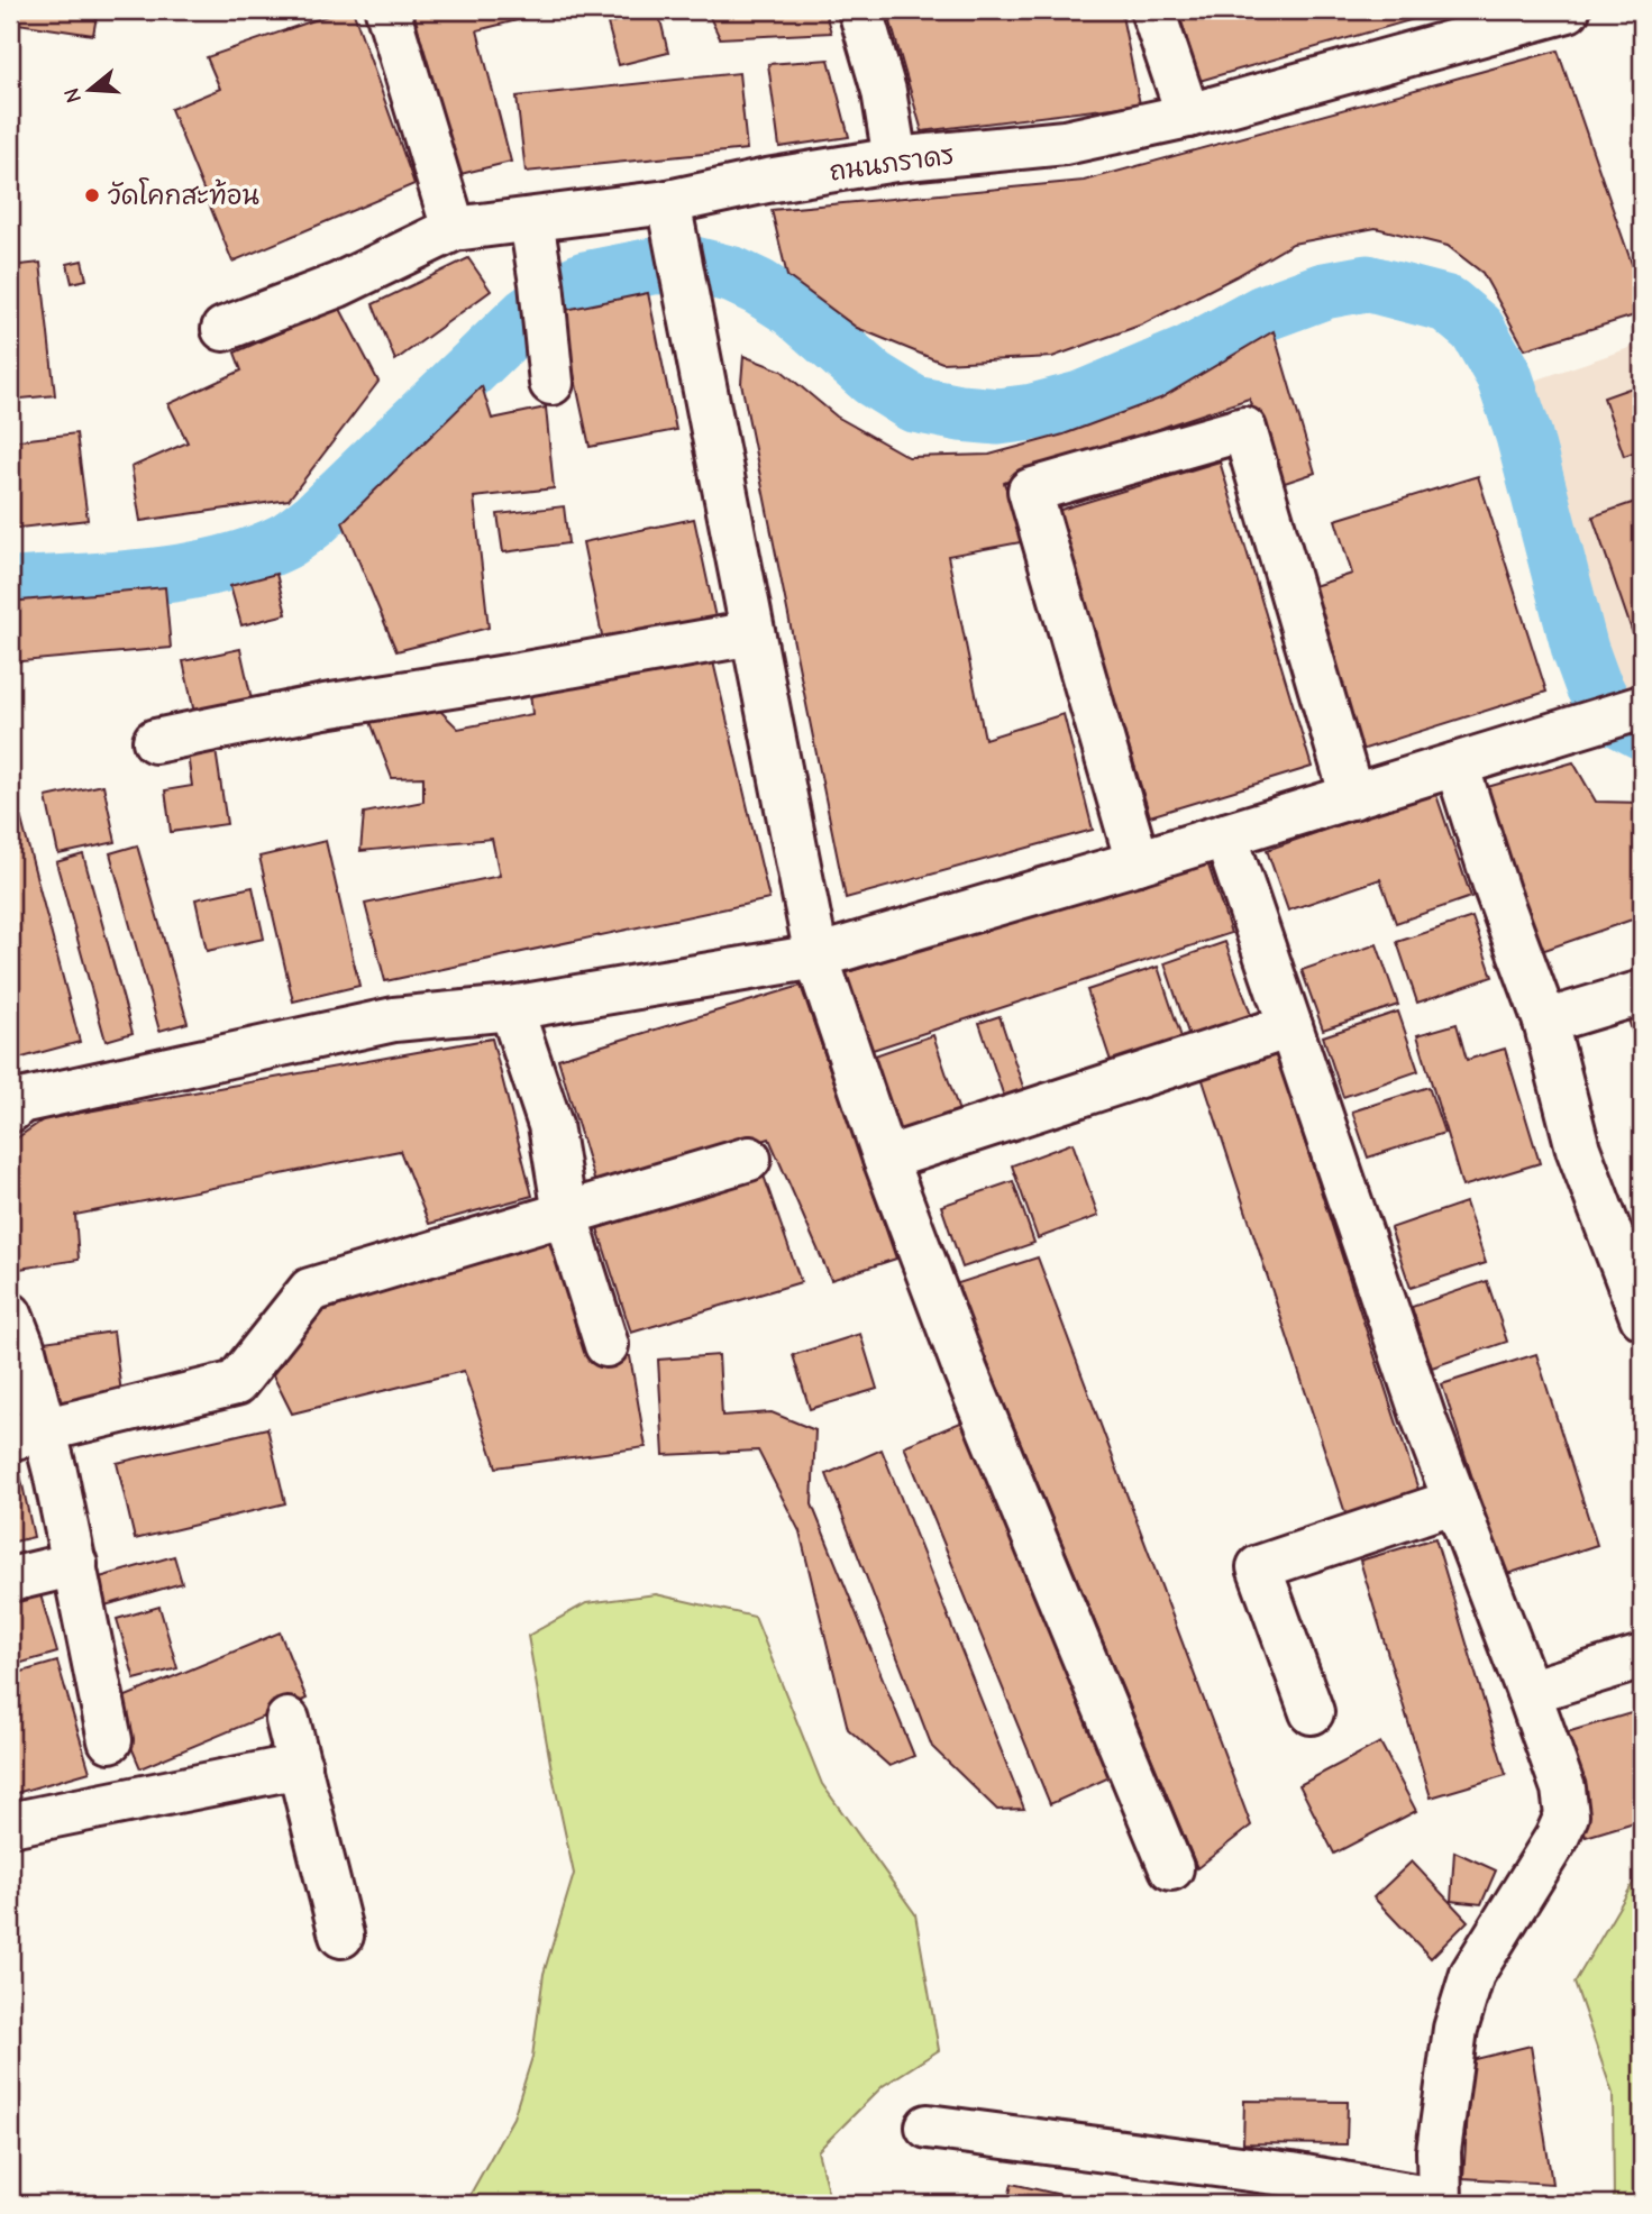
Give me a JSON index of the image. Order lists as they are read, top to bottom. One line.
{"streets":{"street":["ถนนภราดร"]},"places":["วัดโคกสะท้อน"],"north":"left"}
